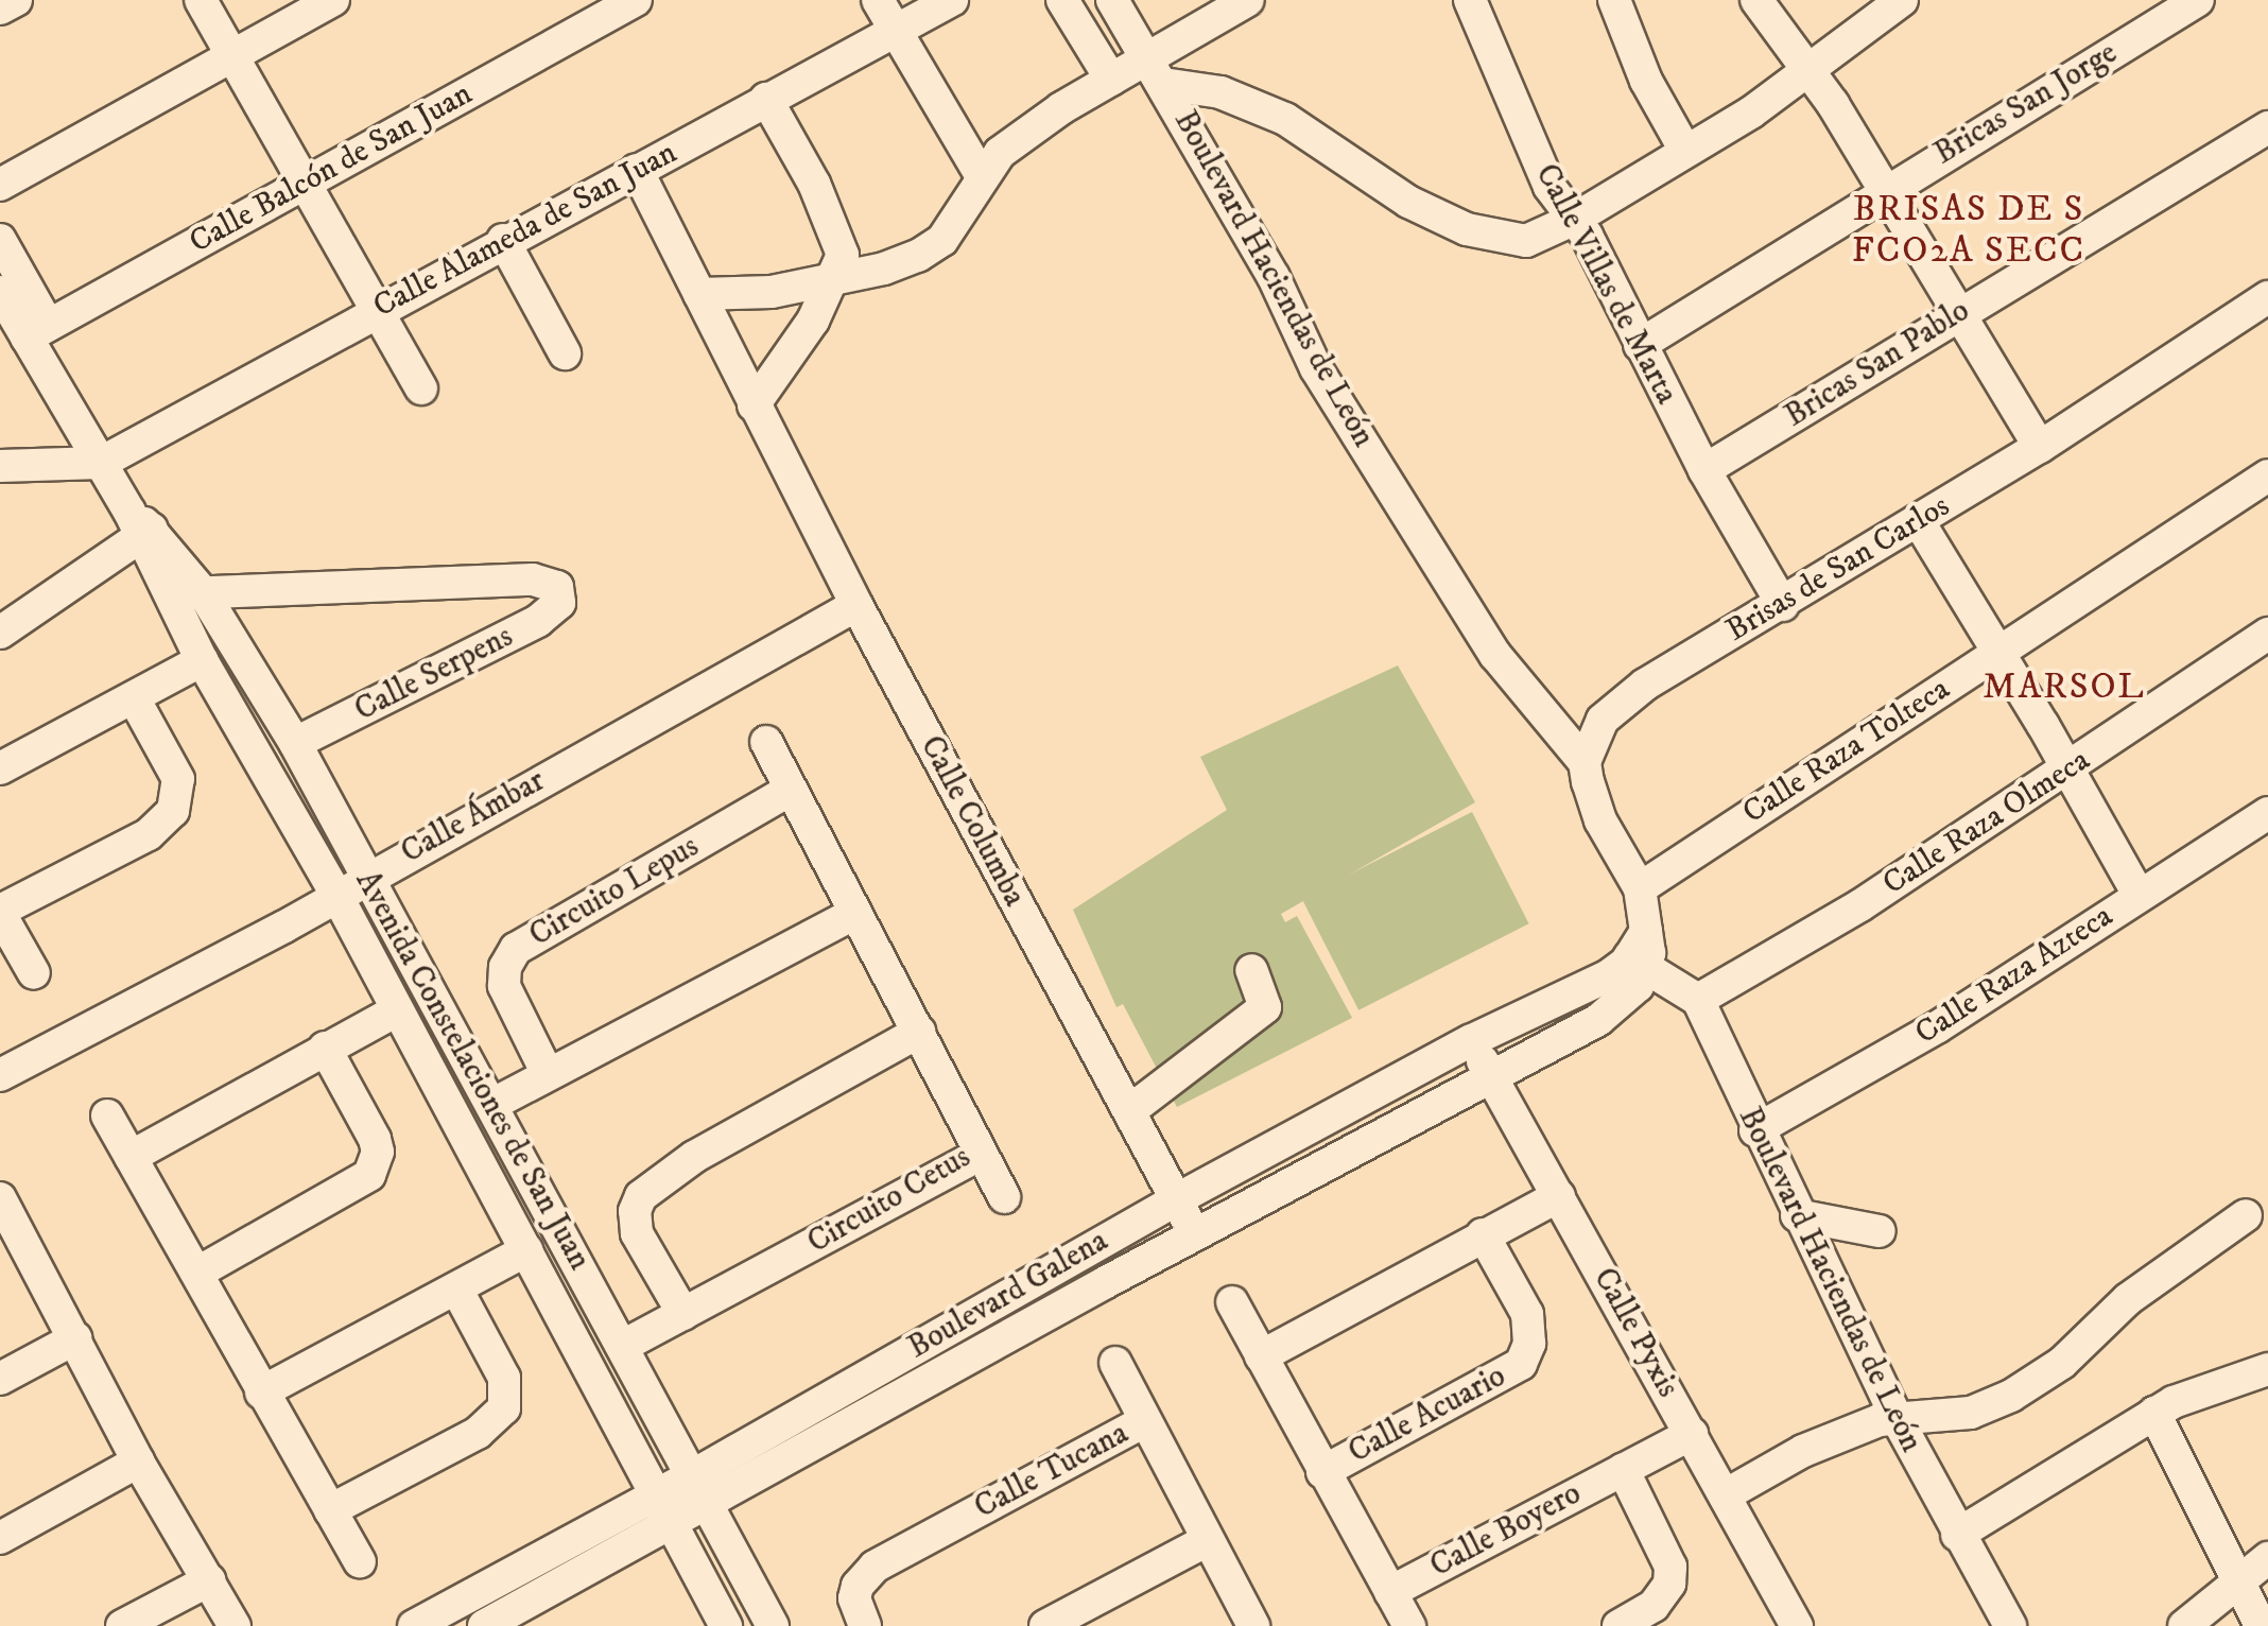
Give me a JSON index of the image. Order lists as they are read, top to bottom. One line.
{"streets":{"street":["Bricas San Jorge","Calle Balcón de San Juan","Calle Alameda de San Juan","Boulevard Haciendas de León","Calle Villas de Marta","Bricas San Pablo","Brisas de San Carlos","Calle Serpens","Calle Raza Tolteca","Calle Ámbar","Calle Columba","Calle Raza Olmeca","Circuito Lepus","Calle Raza Azteca","Avenida Constelaciones de San Juan","Circuito Cetus","Boulevard Galena","Calle Pyxis","Calle Acuario","Calle Tucana","Calle Boyero"]},"crossings":[["Bricas San Jorge","Calle Villas de Marta"],["Calle Alameda de San Juan","Calle Columba"],["Boulevard Haciendas de León","Brisas de San Carlos"],["Boulevard Haciendas de León","Calle Raza Olmeca"],["Boulevard Haciendas de León","Calle Raza Azteca"],["Calle Villas de Marta","Bricas San Pablo"],["Calle Villas de Marta","Brisas de San Carlos"],["Calle Serpens","Avenida Constelaciones de San Juan"],["Calle Ámbar","Calle Columba"],["Calle Ámbar","Avenida Constelaciones de San Juan"],["Calle Columba","Boulevard Galena"],["Circuito Lepus","Circuito Cetus"],["Avenida Constelaciones de San Juan","Circuito Cetus"],["Avenida Constelaciones de San Juan","Boulevard Galena"],["Boulevard Galena","Calle Pyxis"],["Calle Pyxis","Calle Boyero"]],"districts":["BRISAS DE S FCO2A SECC","MARSOL"]}
